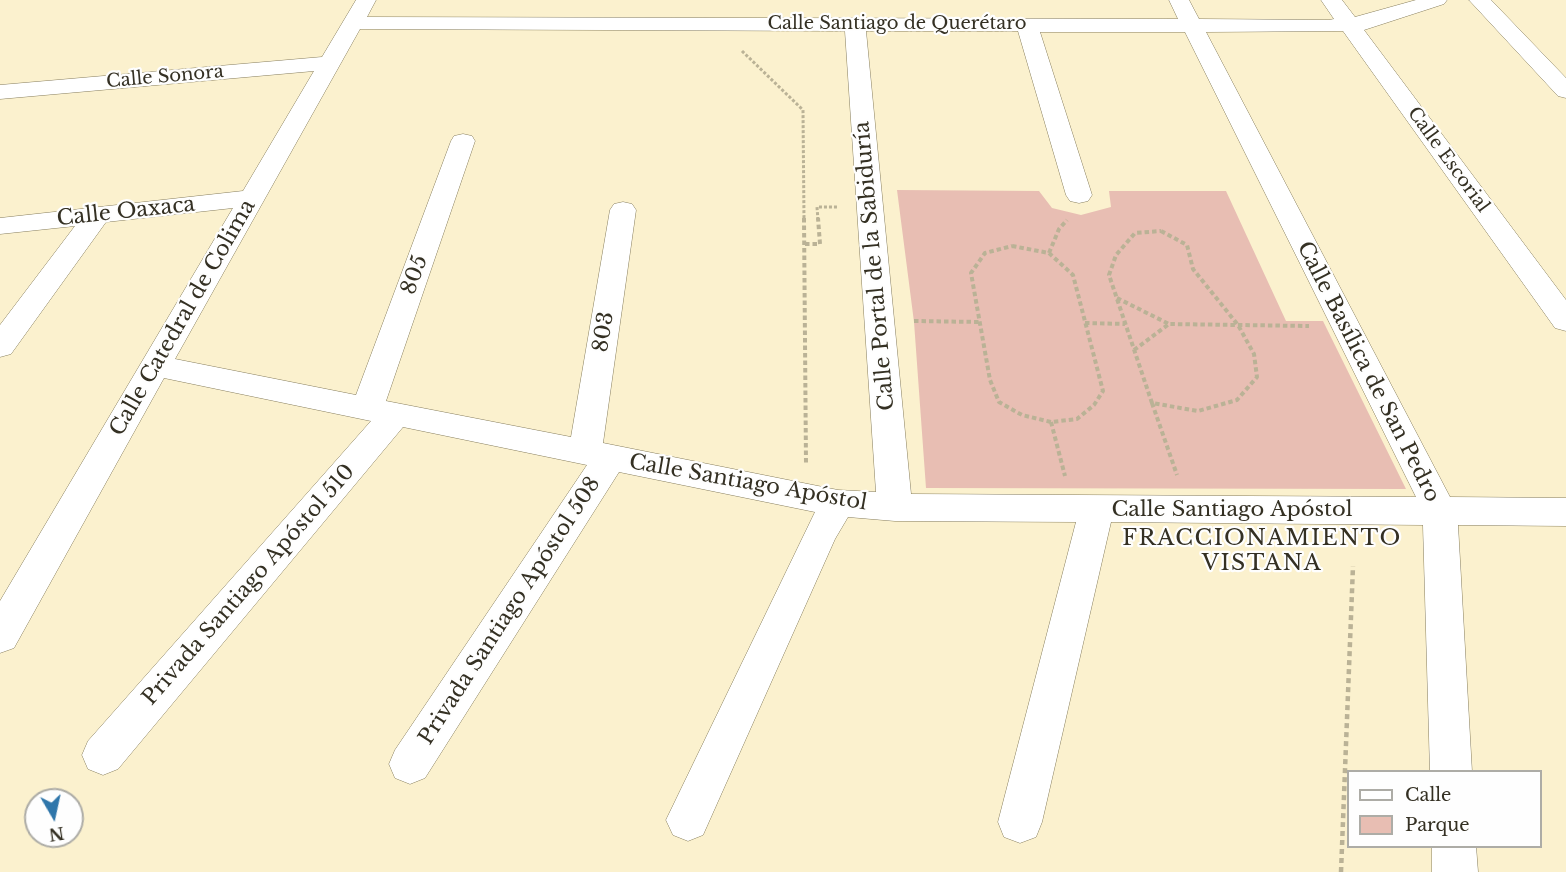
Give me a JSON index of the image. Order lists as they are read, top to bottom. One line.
{"streets":{"street":["Calle Santiago de Querétaro","Calle Sonora","Calle Escorial","Calle Oaxaca","Calle Portal de la Sabiduría","805","Calle Catedral de Colima","803","Calle Basílica de San Pedro","Calle Santiago Apóstol","Privada Santiago Apóstol 510","Privada Santiago Apóstol 508"]},"crossings":[["Calle Santiago de Querétaro","Calle Escorial"],["Calle Santiago de Querétaro","Calle Portal de la Sabiduría"],["Calle Santiago de Querétaro","Calle Catedral de Colima"],["Calle Santiago de Querétaro","Calle Basílica de San Pedro"],["Calle Sonora","Calle Catedral de Colima"],["Calle Oaxaca","Calle Catedral de Colima"],["Calle Portal de la Sabiduría","Calle Santiago Apóstol"],["805","Calle Santiago Apóstol"],["805","Privada Santiago Apóstol 510"],["Calle Catedral de Colima","Calle Santiago Apóstol"],["803","Calle Santiago Apóstol"],["803","Privada Santiago Apóstol 508"],["Calle Basílica de San Pedro","Calle Santiago Apóstol"],["Calle Santiago Apóstol","Privada Santiago Apóstol 510"],["Calle Santiago Apóstol","Privada Santiago Apóstol 508"]],"districts":["FRACCIONAMIENTO VISTANA"],"legend":["Calle","Parque"],"north":"bottom"}
